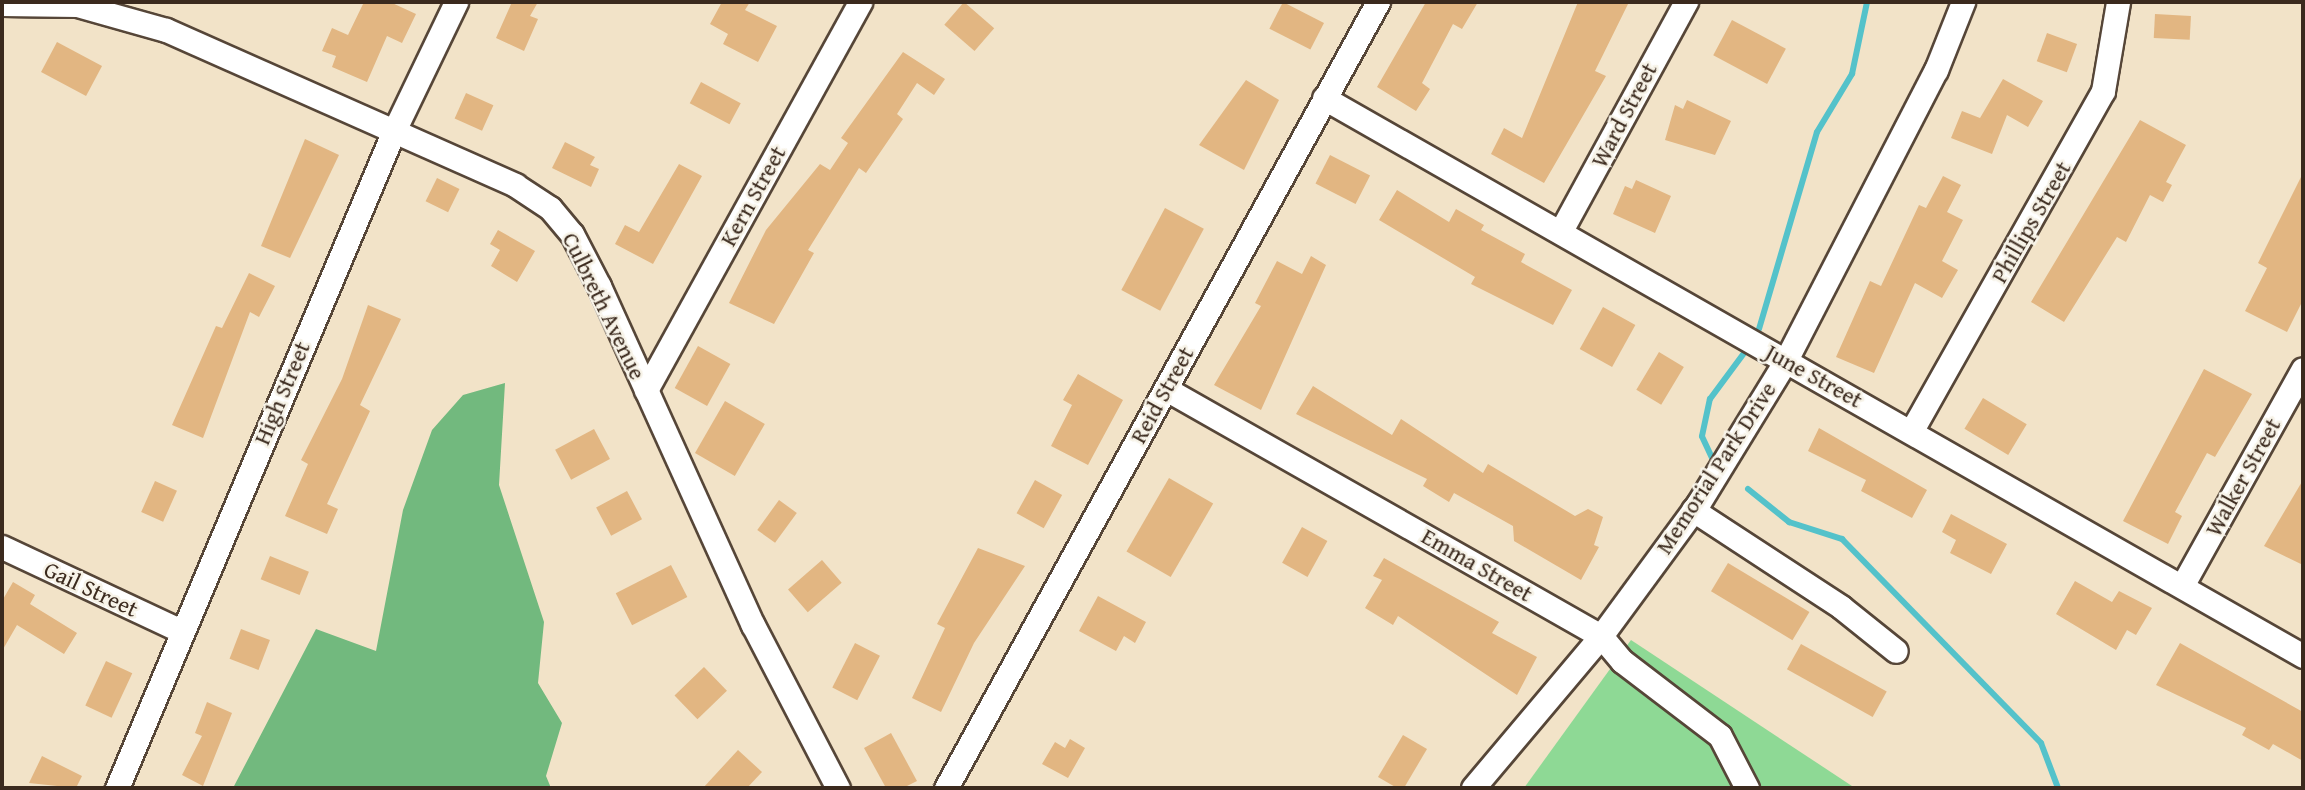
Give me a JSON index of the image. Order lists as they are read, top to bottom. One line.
{"streets":{"street":["Ward Street","Kern Street","Phillips Street","Culbreth Avenue","June Street","High Street","Reid Street","Memorial Park Drive","Walker Street","Emma Street","Gail Street"]},"crossings":[["Ward Street","June Street"],["Kern Street","Culbreth Avenue"],["Phillips Street","June Street"],["Culbreth Avenue","High Street"],["June Street","Reid Street"],["June Street","Memorial Park Drive"],["June Street","Walker Street"],["High Street","Gail Street"],["Reid Street","Emma Street"],["Memorial Park Drive","Emma Street"]]}
